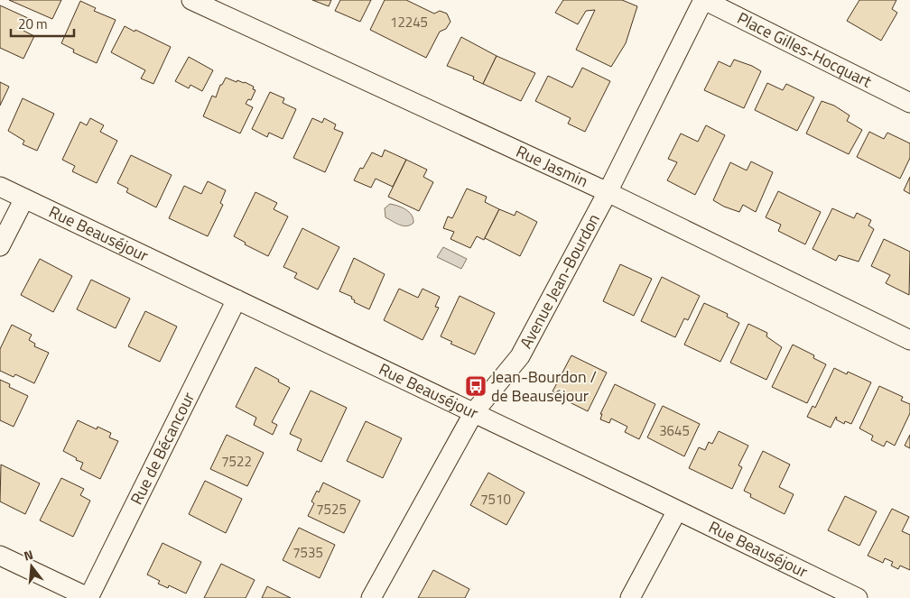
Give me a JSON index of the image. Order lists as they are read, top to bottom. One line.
{"streets":{"street":["Place Gilles-Hocquart","Rue Jasmin","Rue Beauséjour","Avenue Jean-Bourdon","Rue de Bécancour"]},"crossings":[["Place Gilles-Hocquart","Avenue Jean-Bourdon"],["Rue Jasmin","Avenue Jean-Bourdon"],["Rue Beauséjour","Avenue Jean-Bourdon"],["Rue Beauséjour","Rue de Bécancour"]],"places":{"bus stop":["Jean-Bourdon / de Beauséjour"]},"house_numbers":["12245","3645","7522","7510","7525","7535"],"scale_bar":"20 m","north":"top"}
